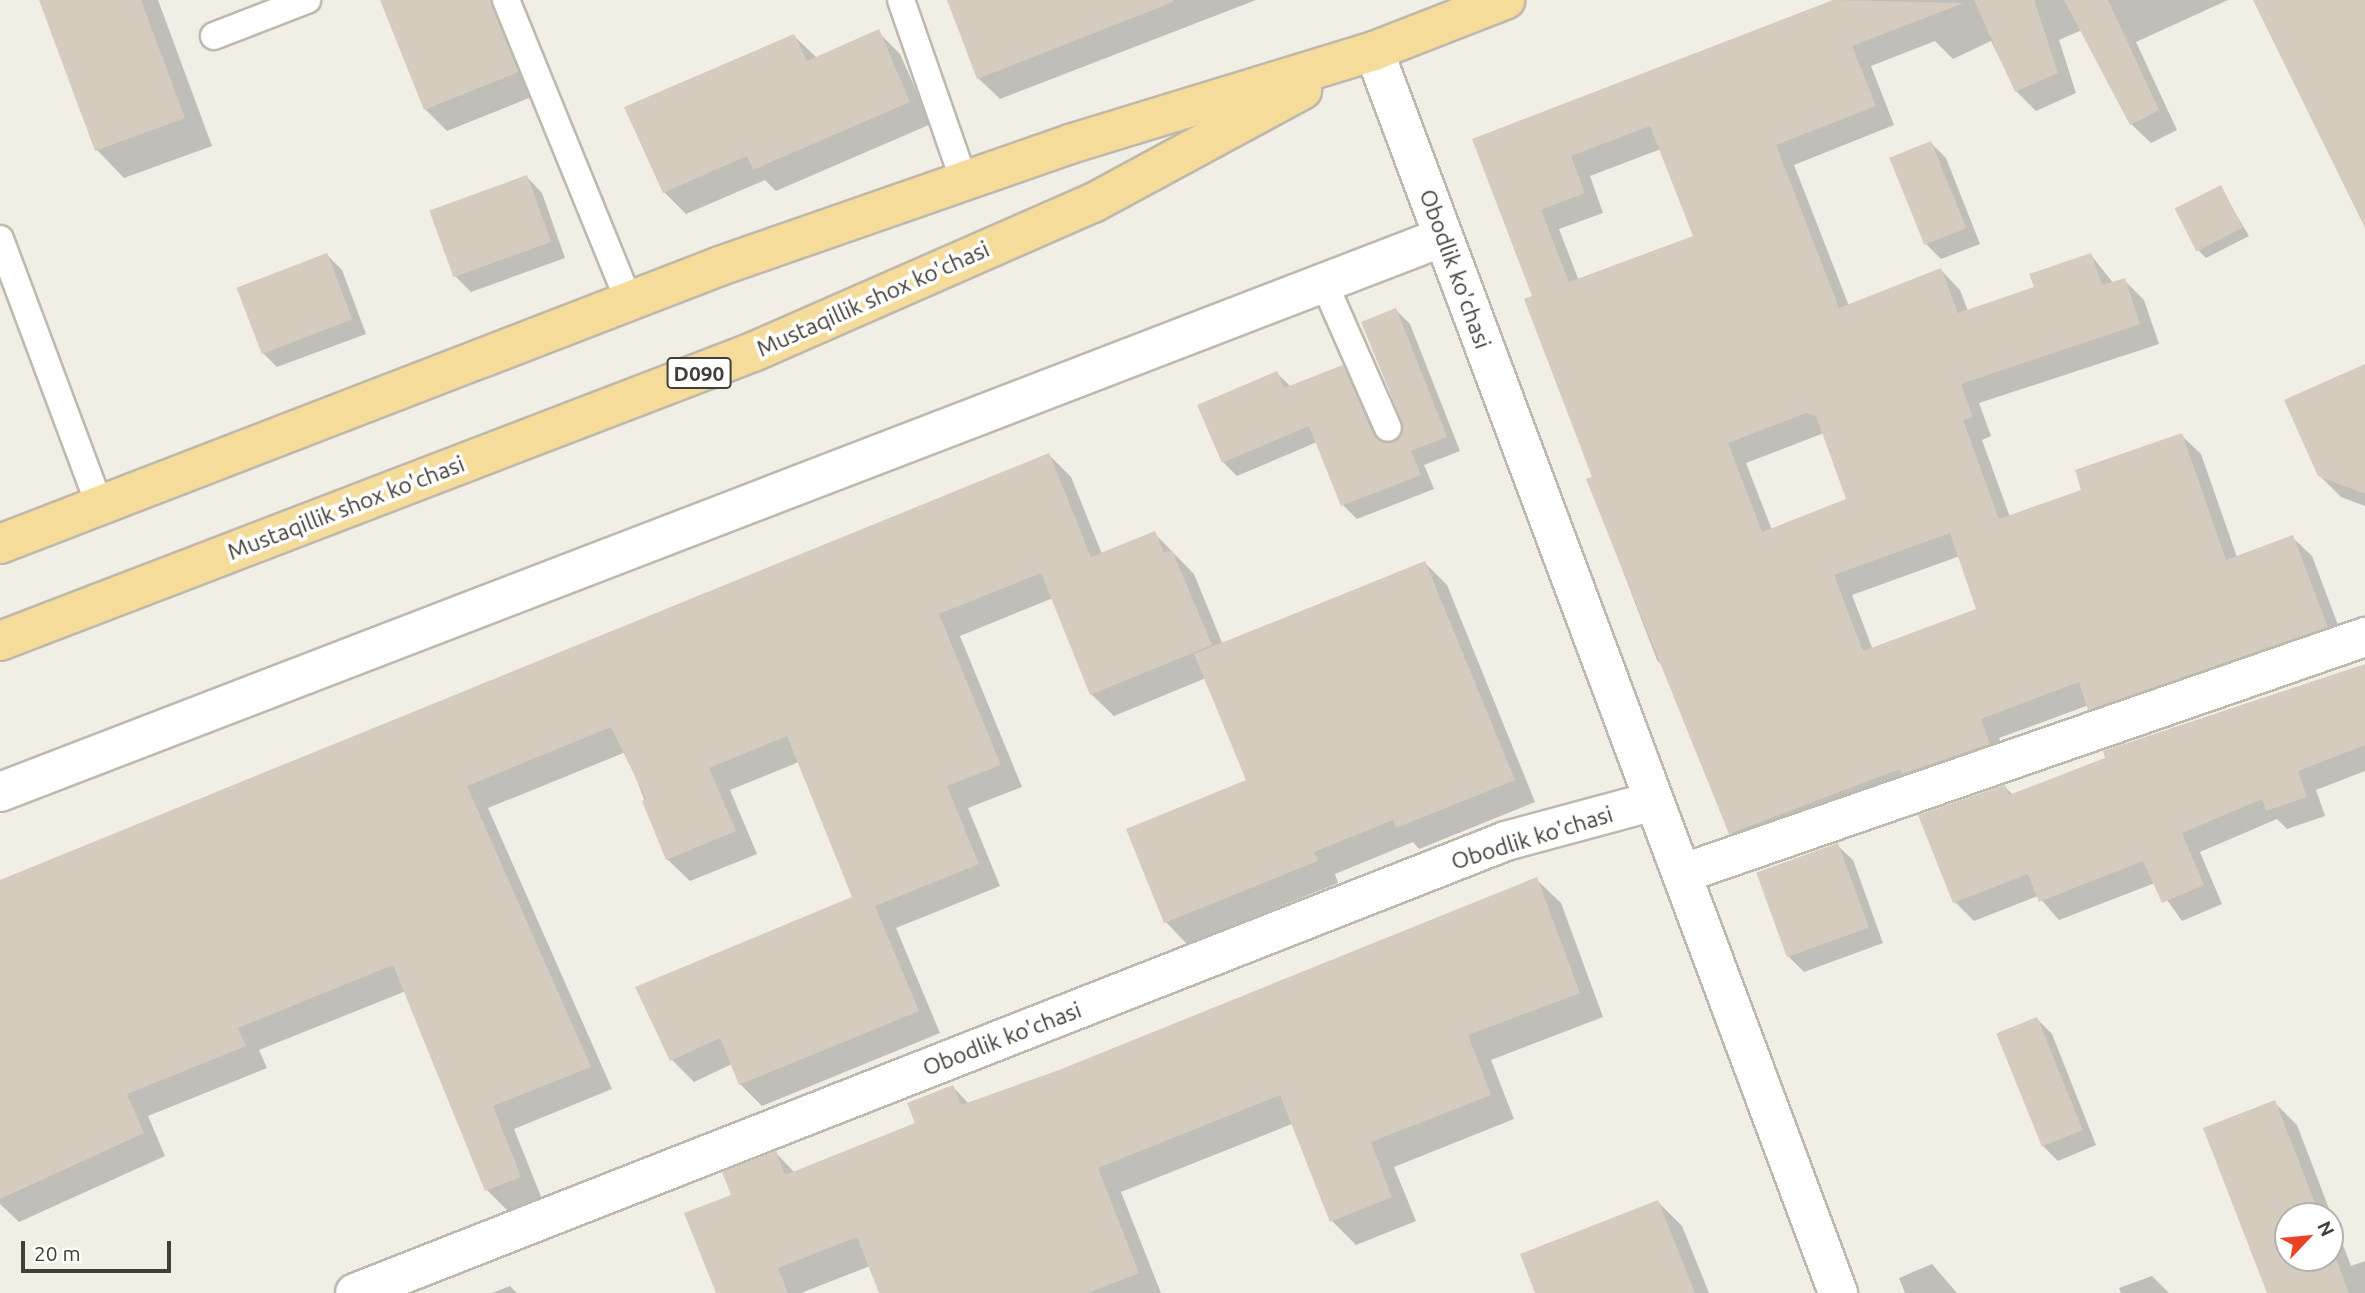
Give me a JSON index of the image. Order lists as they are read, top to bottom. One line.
{"streets":{"main road":["Mustaqillik shox ko'chasi","D090"],"street":["Obodlik ko'chasi"]},"crossings":[["Obodlik ko'chasi","Mustaqillik shox ko'chasi"]],"scale_bar":"20 m","north":"top right"}
